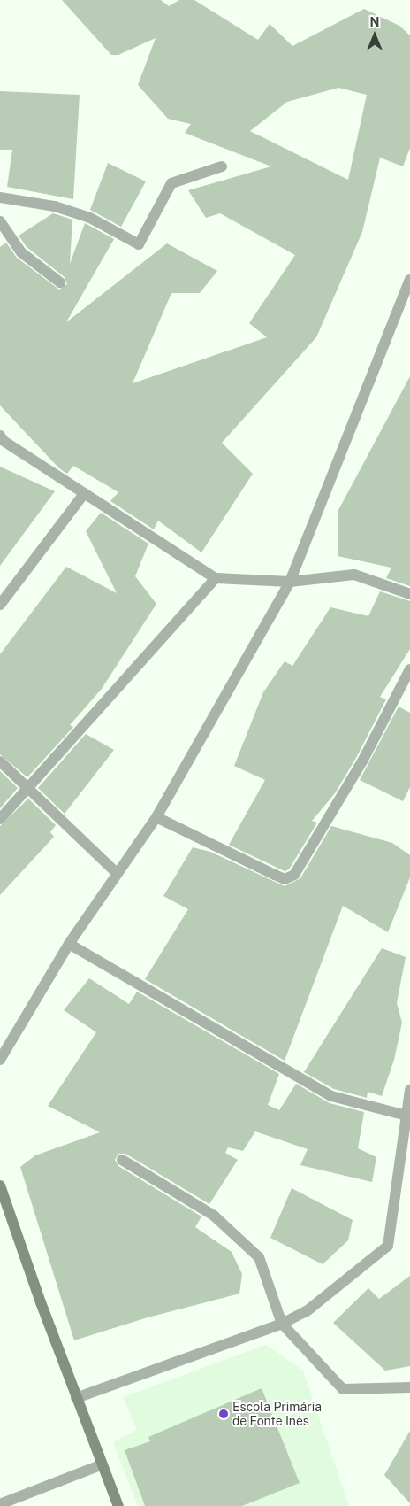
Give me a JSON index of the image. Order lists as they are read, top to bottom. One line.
{"places":["Escola Primária de Fonte Inês"],"north":"top"}
